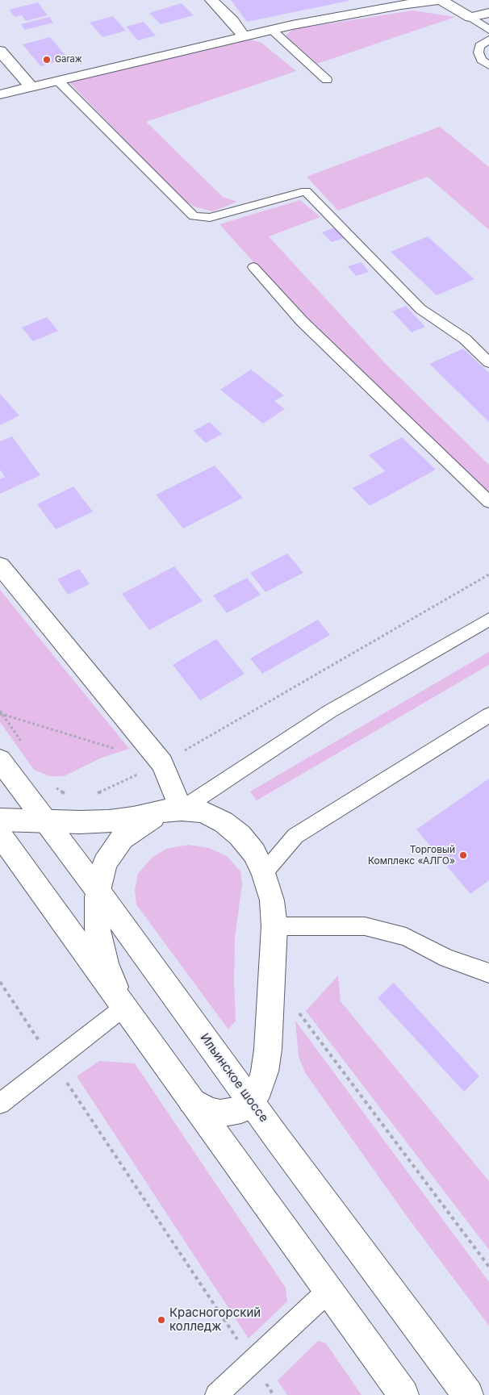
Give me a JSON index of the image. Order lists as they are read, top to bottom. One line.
{"streets":{"street":["Ильинское шоссе"]},"places":["Garaж","Торговый Комплекс «АЛГО»","Красногорский колледж"]}
